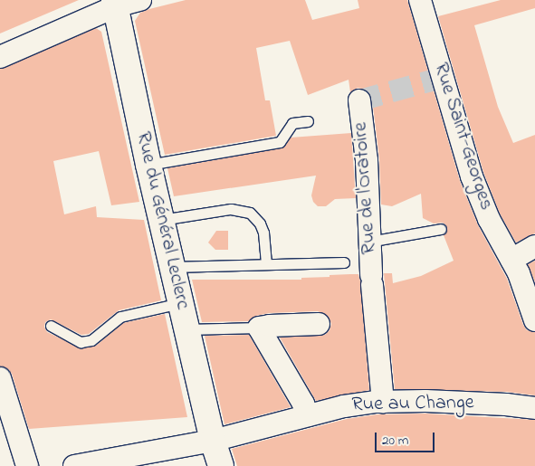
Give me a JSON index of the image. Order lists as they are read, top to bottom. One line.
{"streets":{"main road":["Rue du Général Leclerc"],"street":["Rue Saint-Georges","Rue de l'Oratoire","Rue au Change"]},"crossings":[["Rue de l'Oratoire","Rue au Change"],["Rue du Général Leclerc","Rue au Change"]],"scale_bar":"20 m"}
